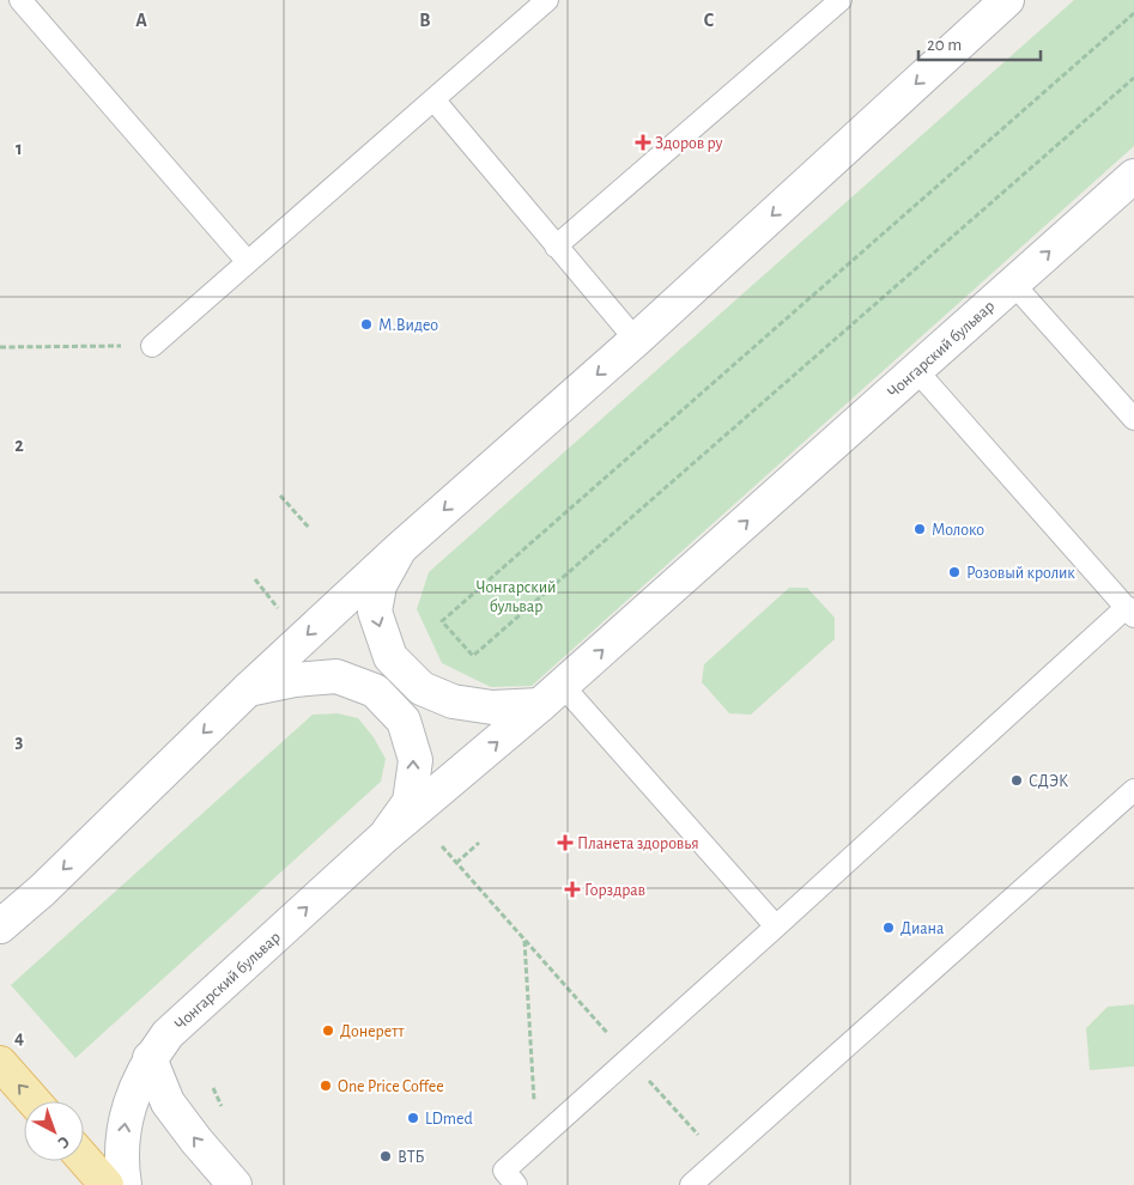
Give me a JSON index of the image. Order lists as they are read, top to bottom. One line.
{"streets":{"main road":["Чонгарский бульвар"]},"parks":["Чонгарский бульвар"],"places":{"health":["Здоров ру","Планета здоровья","Горздрав"],"other":["М.Видео","Молоко","Розовый кролик","СДЭК","Диана","Донеретт","One Price Coffee","LDmed","ВТБ"]},"scale_bar":"20 m","north":"bottom right","grid":{"columns":["A","B","C"],"rows":["1","2","3","4"]}}
